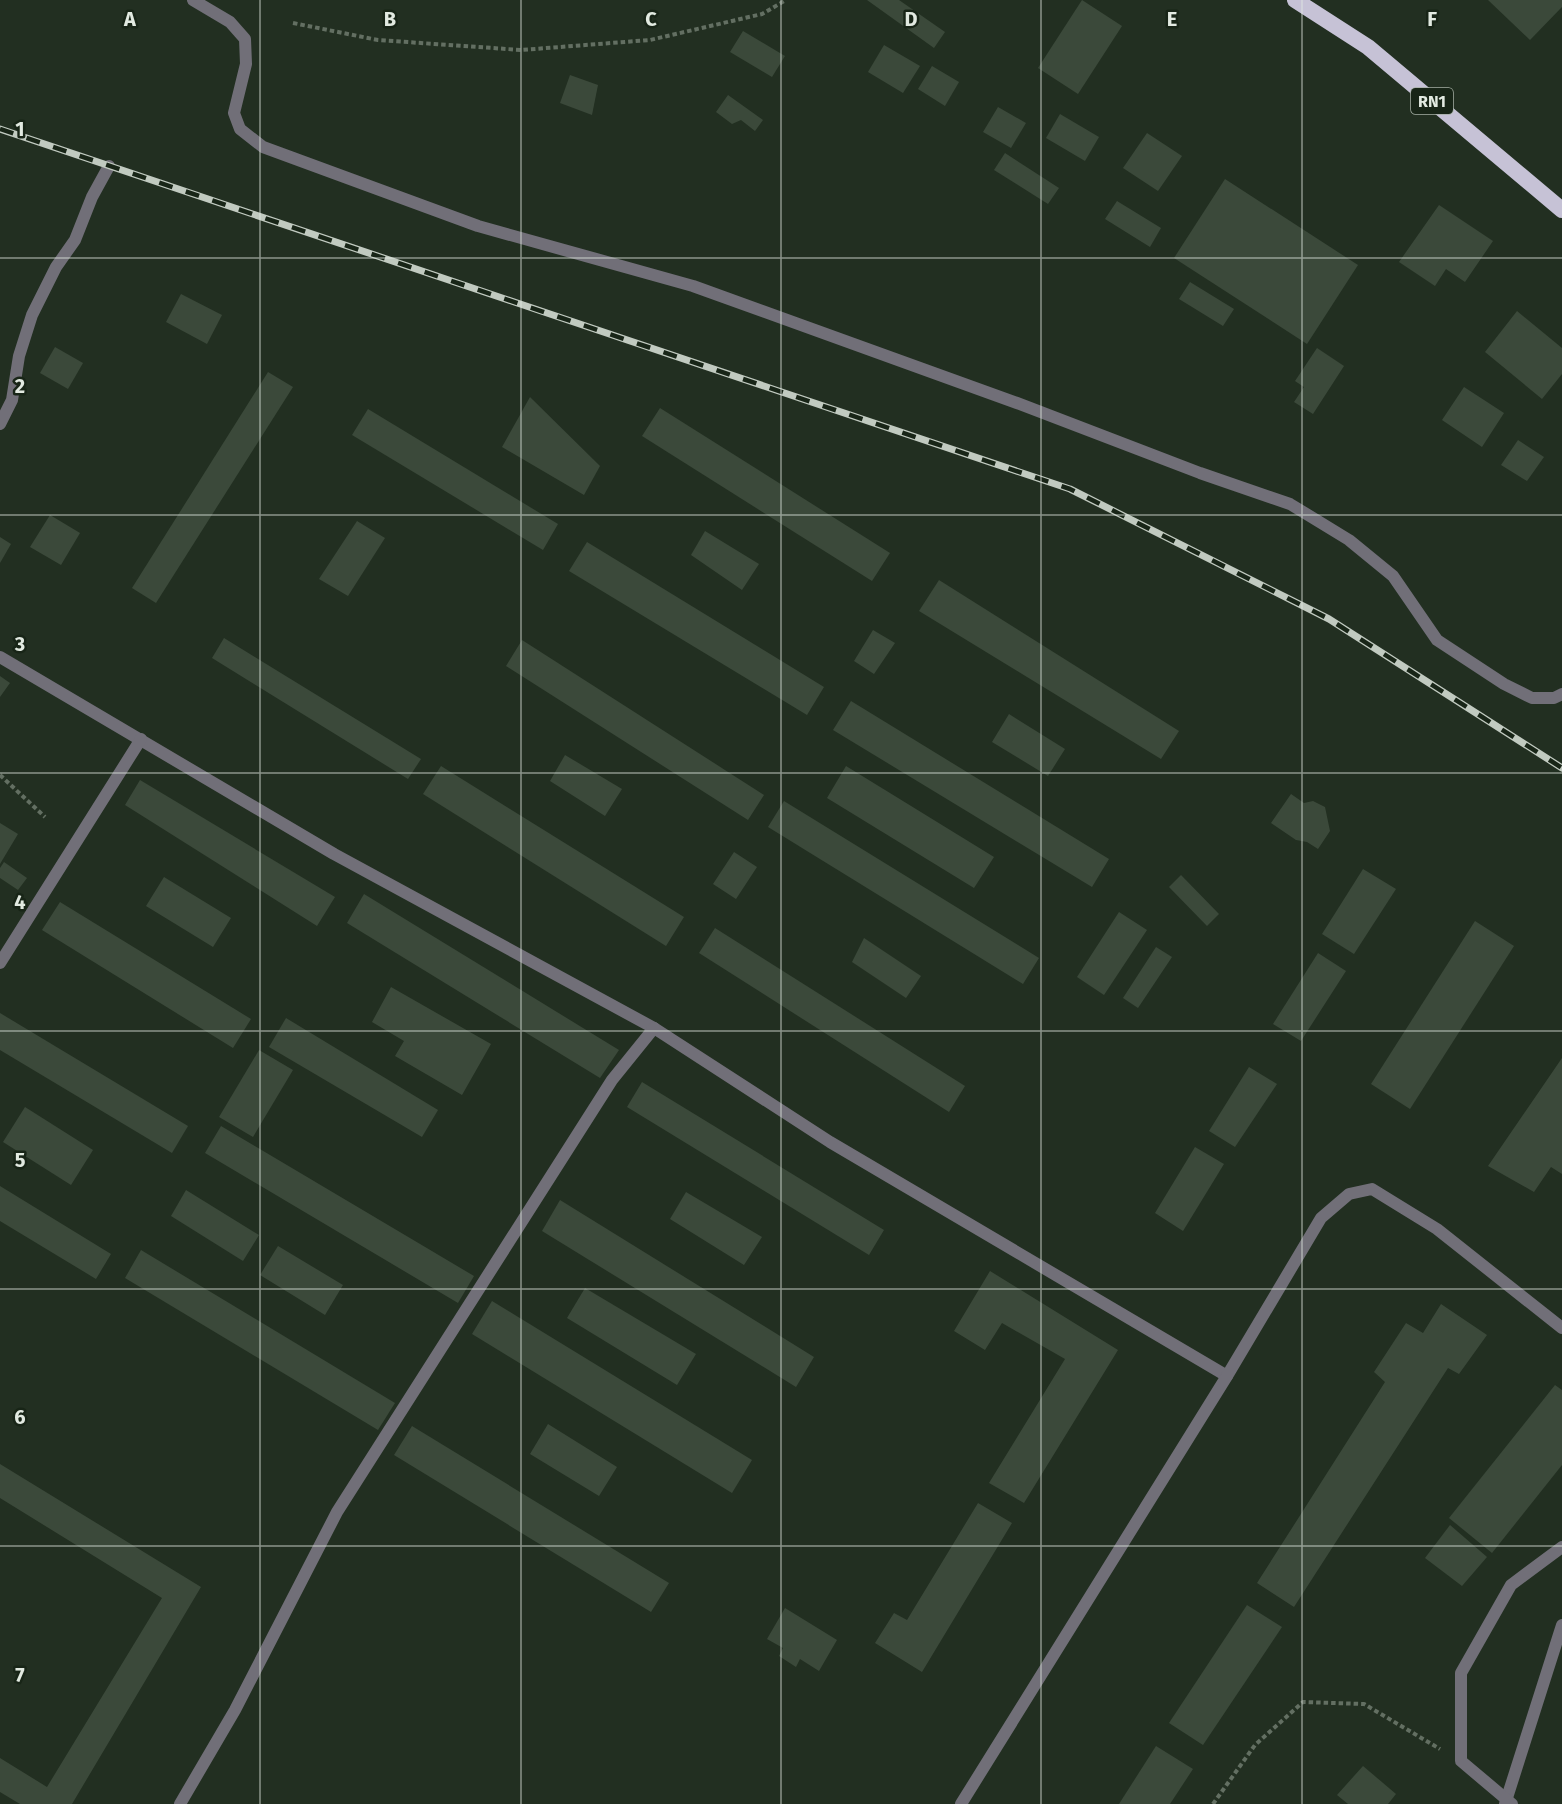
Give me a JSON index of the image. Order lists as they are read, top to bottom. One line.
{"streets":{"highway":["RN1"]},"grid":{"columns":["A","B","C","D","E","F"],"rows":["1","2","3","4","5","6","7"]}}
